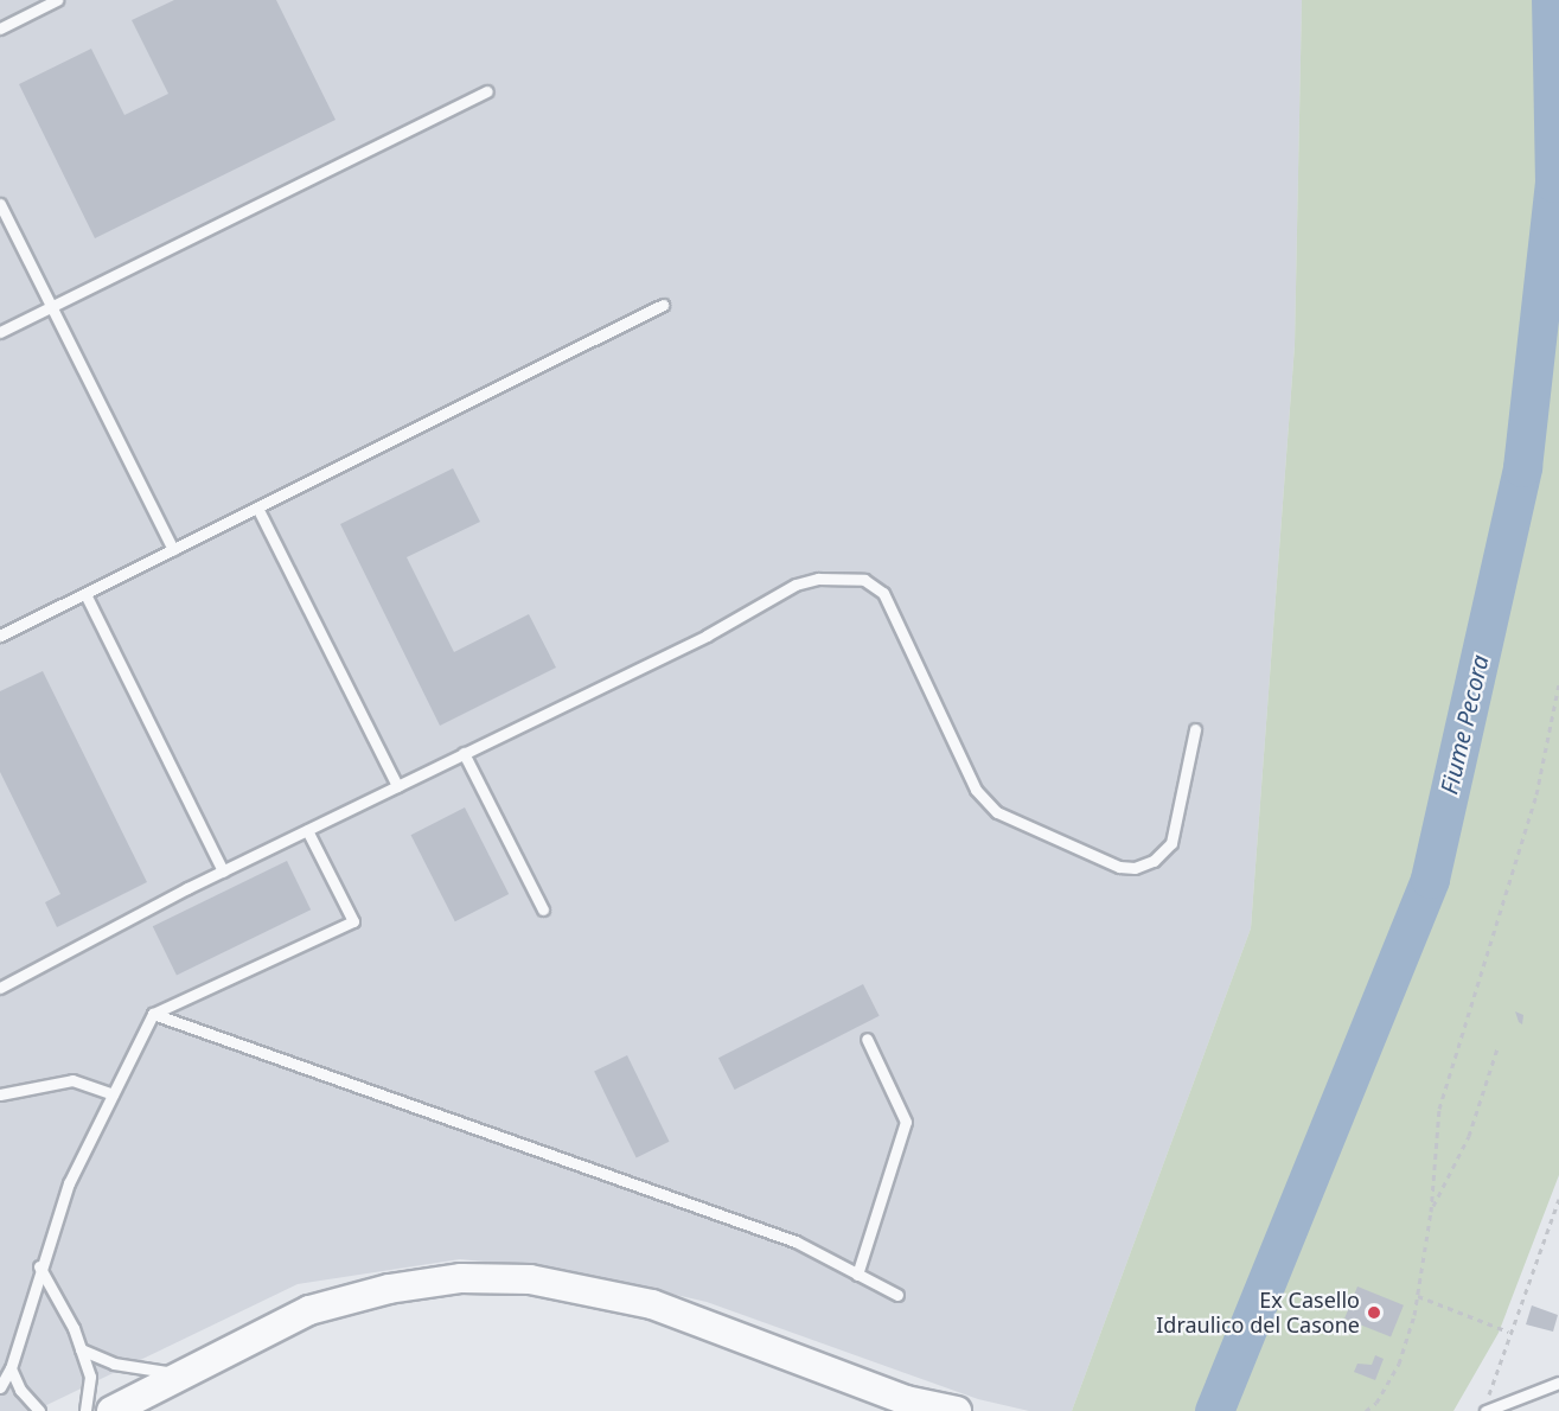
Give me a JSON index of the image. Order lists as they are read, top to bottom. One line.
{"water":["Fiume Pecora"],"places":["Ex Casello Idraulico del Casone"]}
